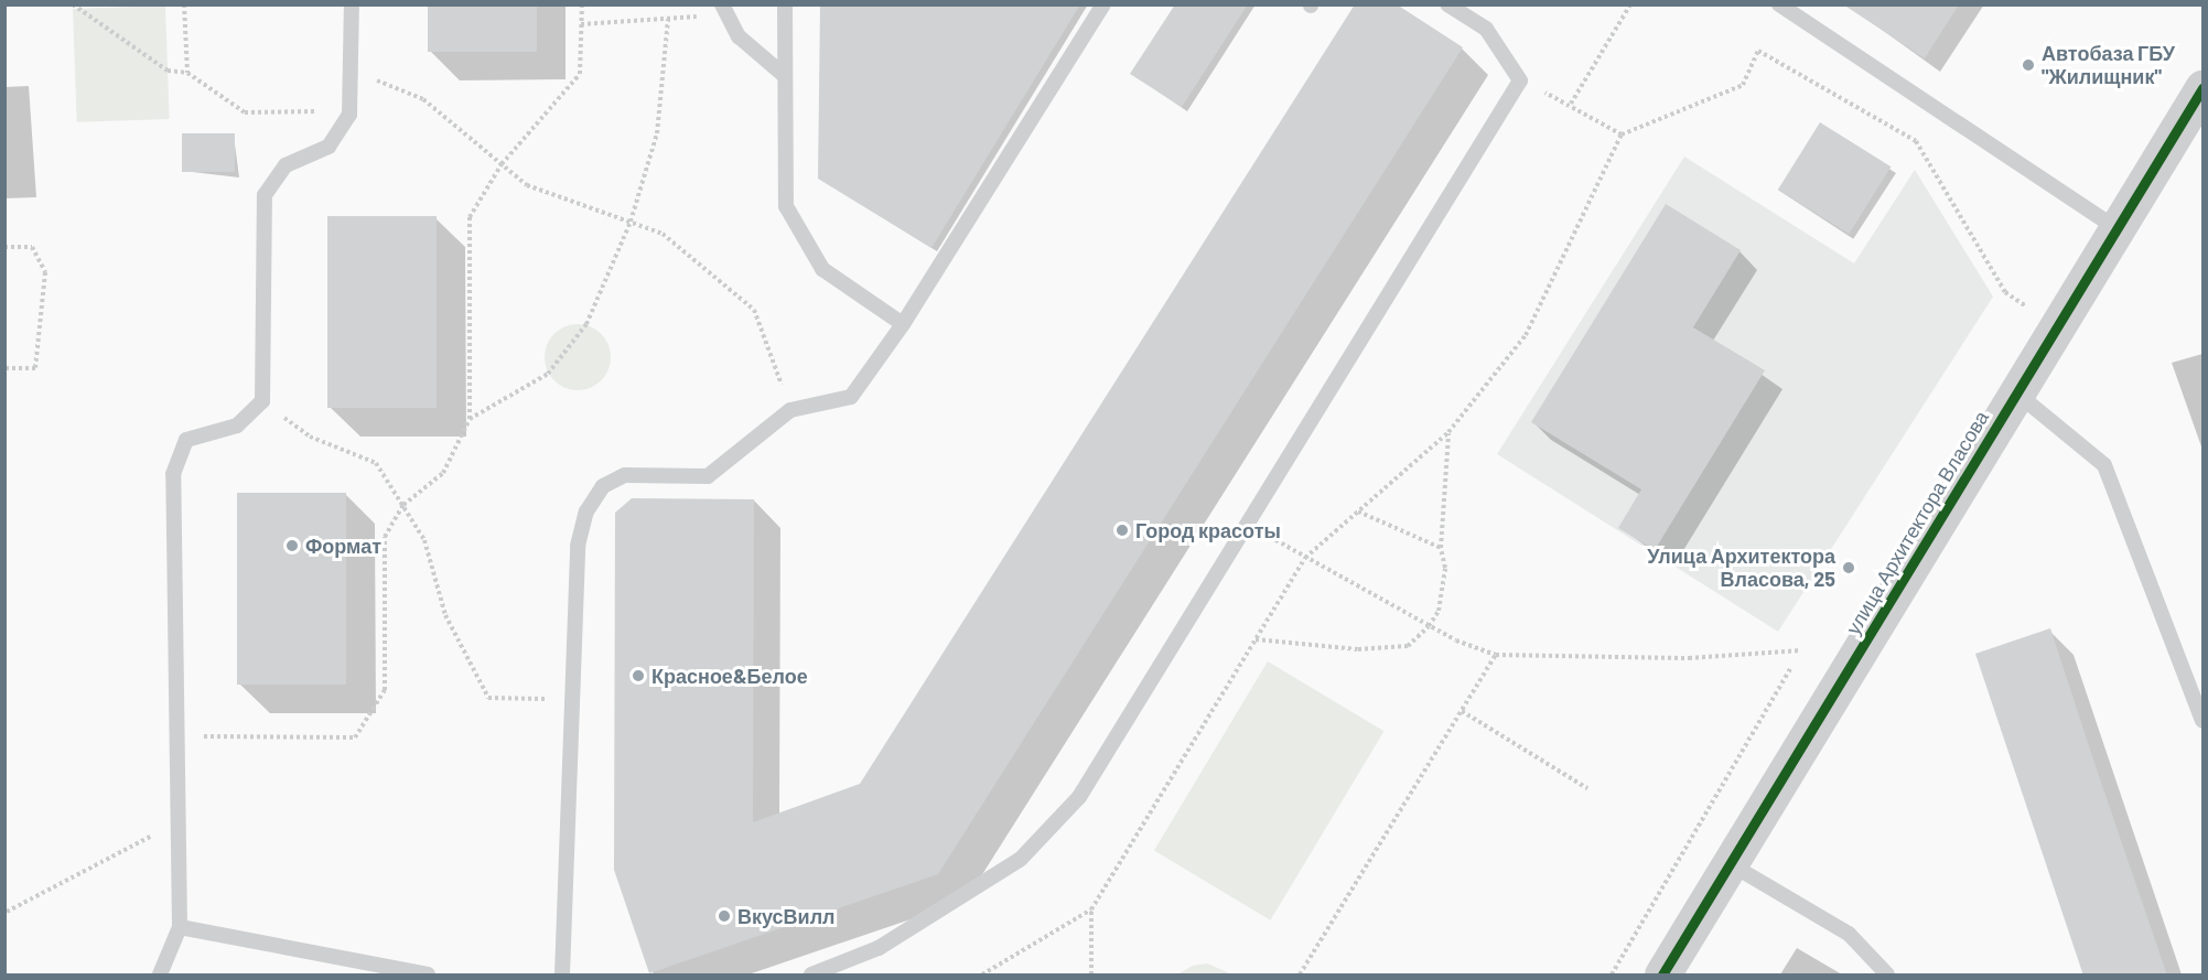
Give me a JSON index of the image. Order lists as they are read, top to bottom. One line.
{"streets":{"street":["улица Архитектора Власова"]},"places":["Автобаза ГБУ \"Жилищник\"","Город красоты","Формат","Улица Архитектора Власова, 25","Красное&Белое","ВкусВилл"]}
